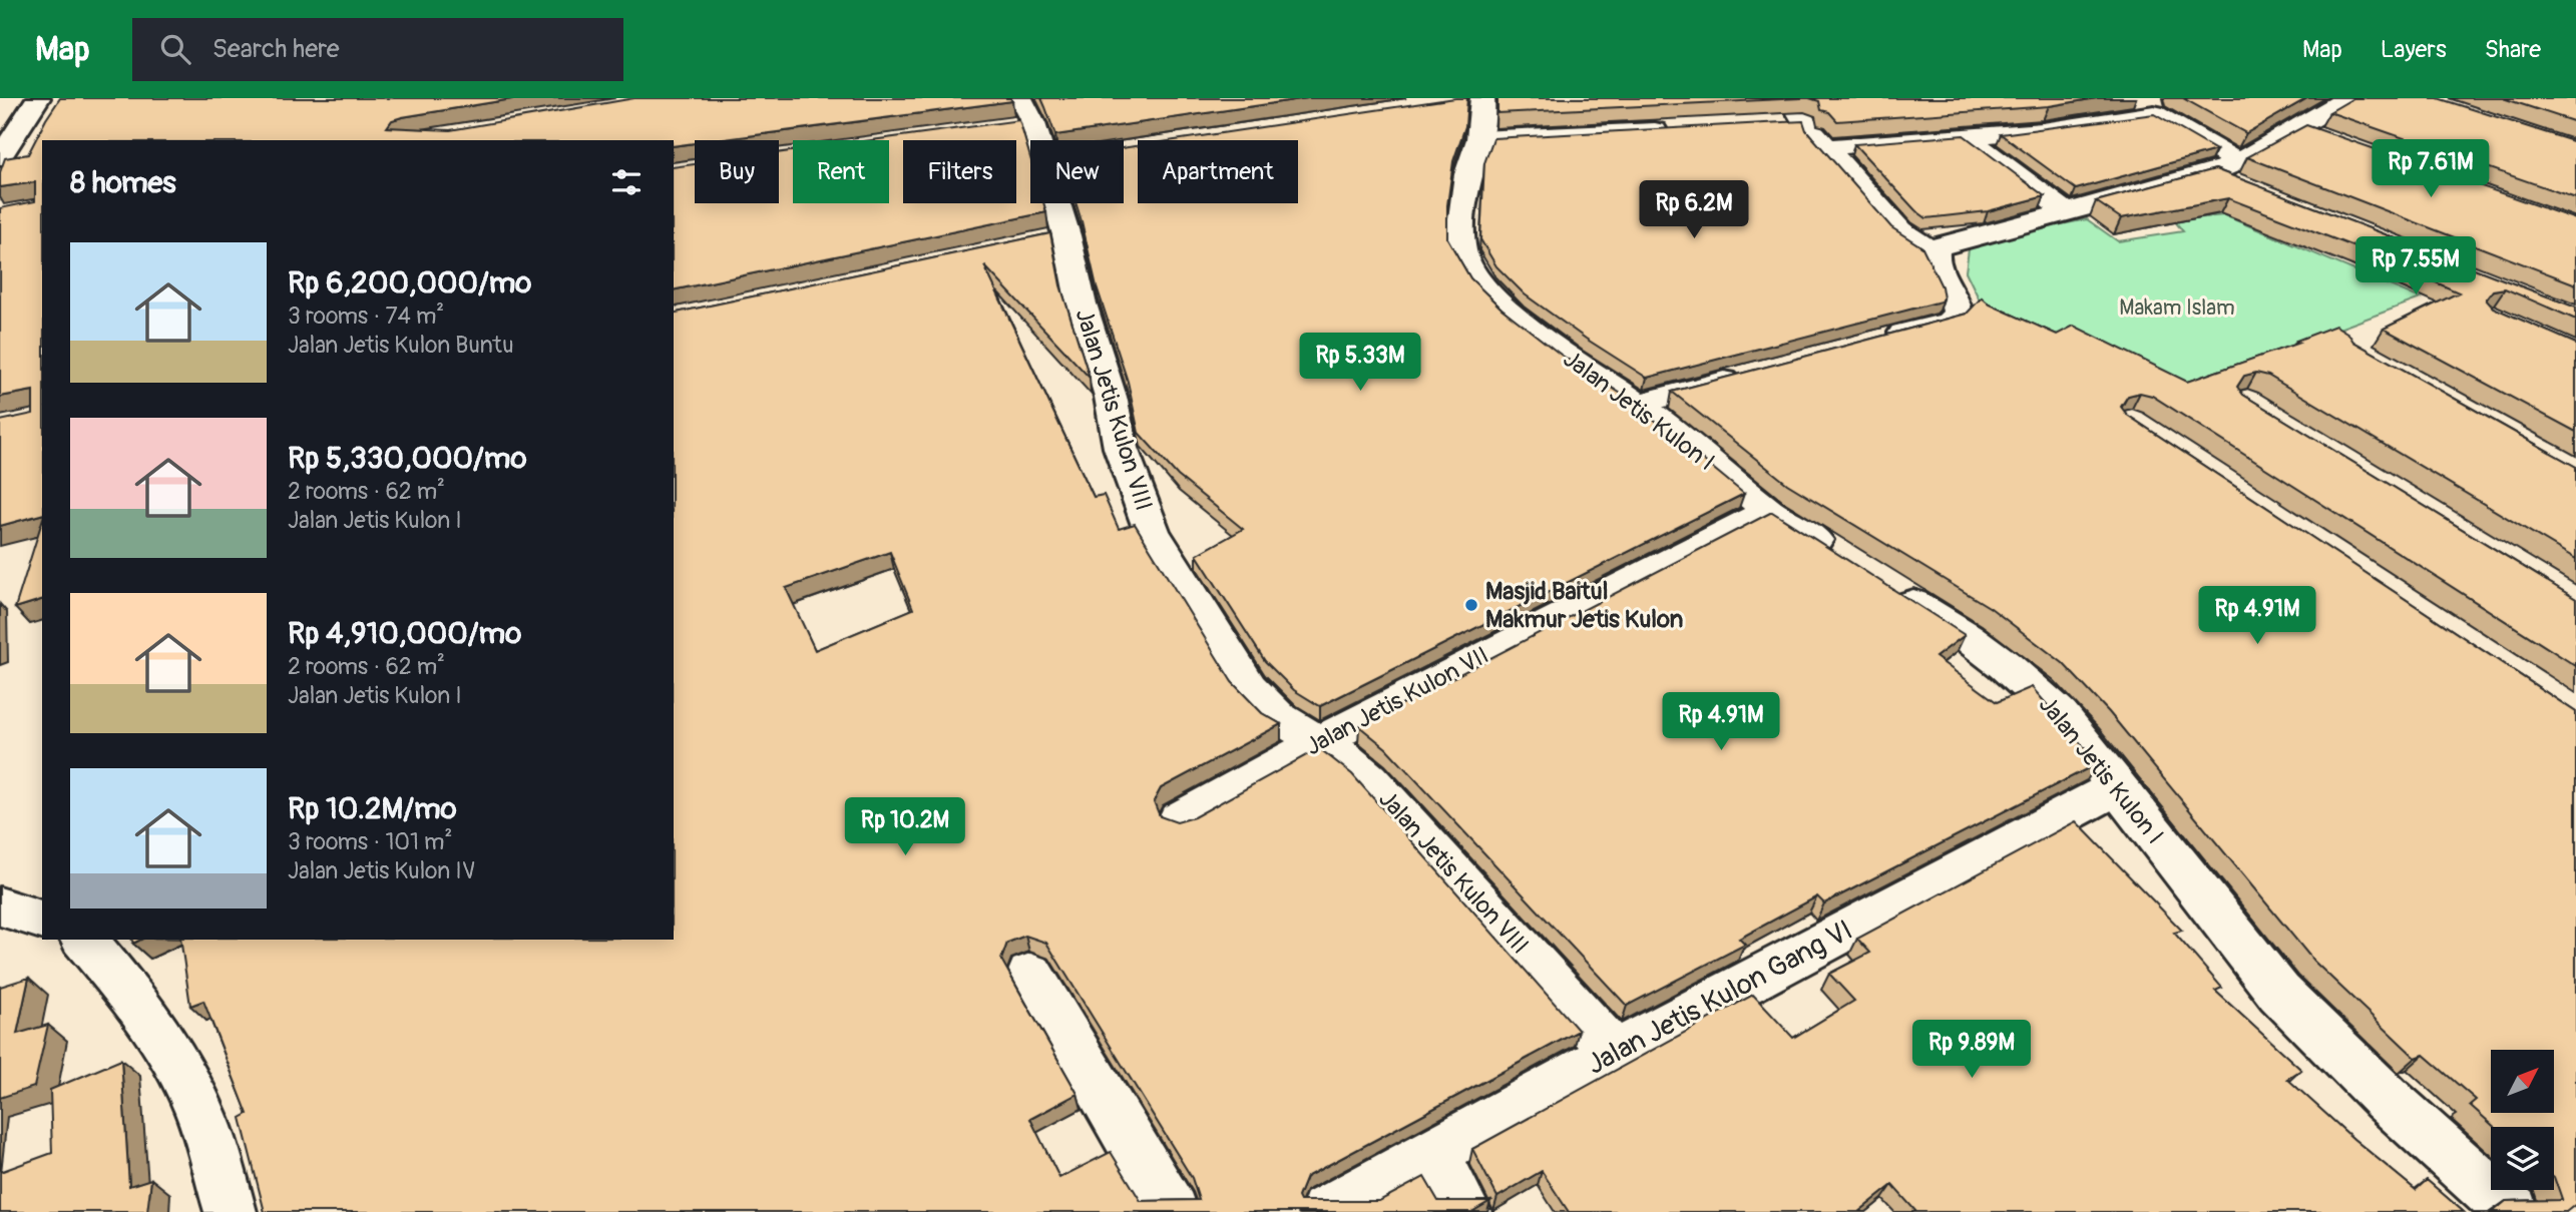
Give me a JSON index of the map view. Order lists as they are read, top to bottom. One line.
{"streets":{"street":["Jalan Jetis Kulon VIII","Jalan Jetis Kulon I","Jalan Jetis Kulon VII","Jalan Jetis Kulon Gang VI"]},"crossings":[["Jalan Jetis Kulon VIII","Jalan Jetis Kulon VII"],["Jalan Jetis Kulon VIII","Jalan Jetis Kulon Gang VI"],["Jalan Jetis Kulon I","Jalan Jetis Kulon VII"],["Jalan Jetis Kulon I","Jalan Jetis Kulon Gang VI"]],"parks":["Makam Islam"],"places":["Masjid Baitul Makmur Jetis Kulon"],"north":"top right","page":{"header":"Map","search":"Search here","nav":["Map","Layers","Share"],"price":["Rp 7.61M","Rp 6.2M","Rp 7.55M","Rp 5.33M","Rp 4.91M","Rp 4.91M","Rp 10.2M","Rp 9.89M"],"chip":["Buy","Rent","Filters","New","Apartment"],"heading":"8 homes","list":[{"name":"Rp 6,200,000/mo","note":"3 rooms · 74 m² · Jalan Jetis Kulon Buntu"},{"name":"Rp 5,330,000/mo","note":"2 rooms · 62 m² · Jalan Jetis Kulon I"},{"name":"Rp 4,910,000/mo","note":"2 rooms · 62 m² · Jalan Jetis Kulon I"},{"name":"Rp 10.2M/mo","note":"3 rooms · 101 m² · Jalan Jetis Kulon IV"}]}}
